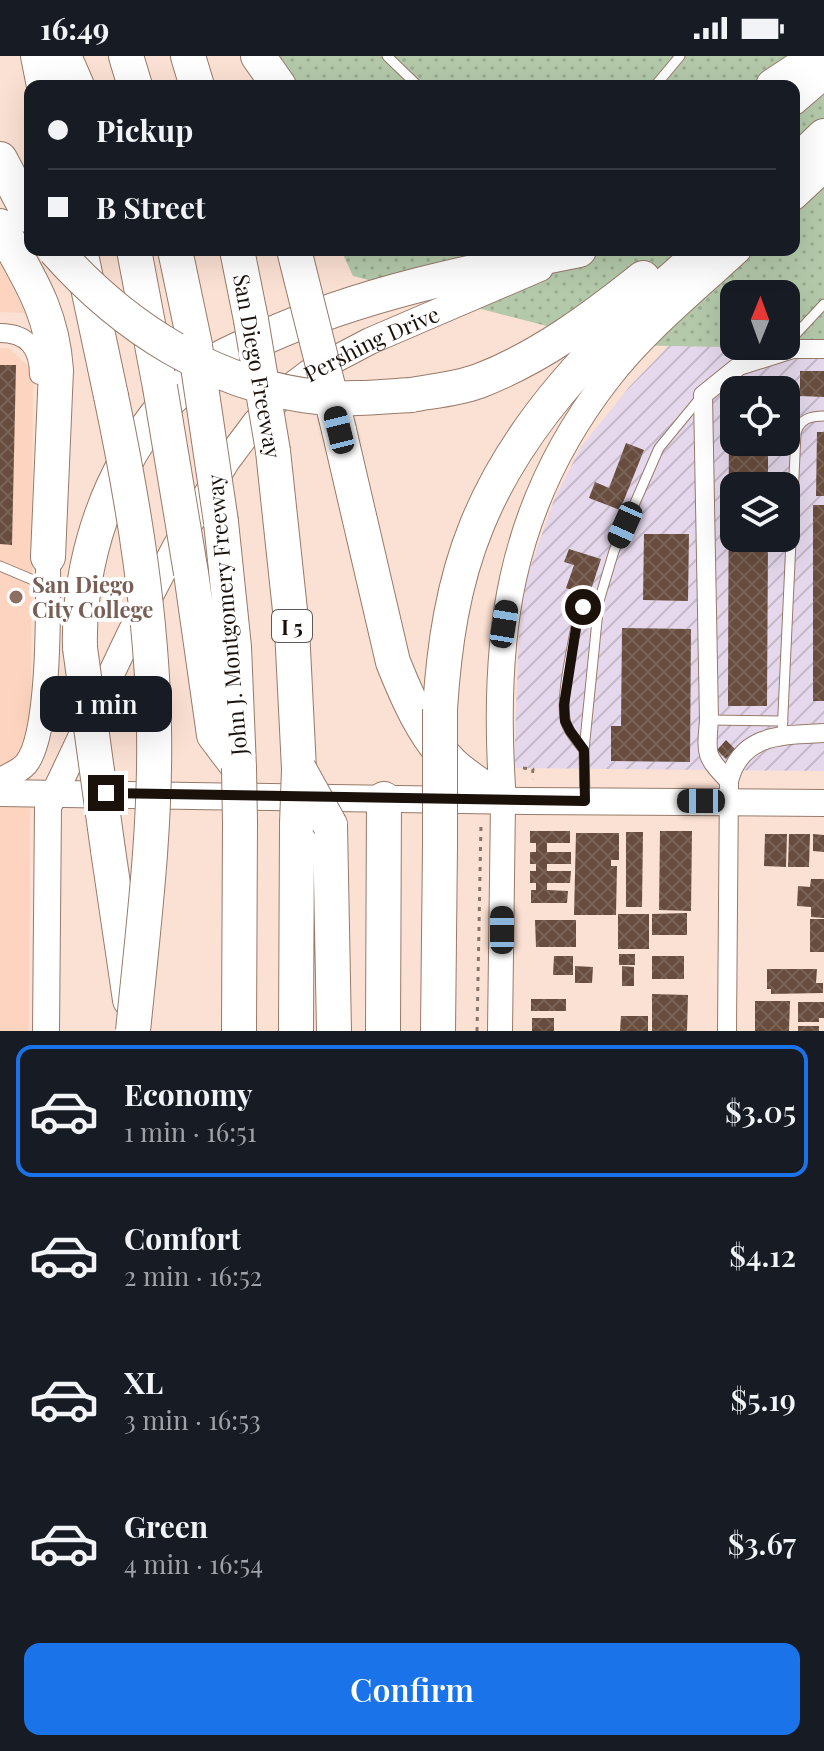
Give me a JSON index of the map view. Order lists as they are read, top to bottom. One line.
{"streets":{"highway":["San Diego Freeway","John J. Montgomery Freeway","I 5"],"main road":["Pershing Drive"]},"places":["San Diego City College"],"north":"top","page":{"status":"16:49","banner":["Pickup","B Street"],"bubble":"1 min","list":[{"name":"Economy","note":"1 min · 16:51","value":"$3.05"},{"name":"Comfort","note":"2 min · 16:52","value":"$4.12"},{"name":"XL","note":"3 min · 16:53","value":"$5.19"},{"name":"Green","note":"4 min · 16:54","value":"$3.67"}],"buttons":"Confirm"}}
